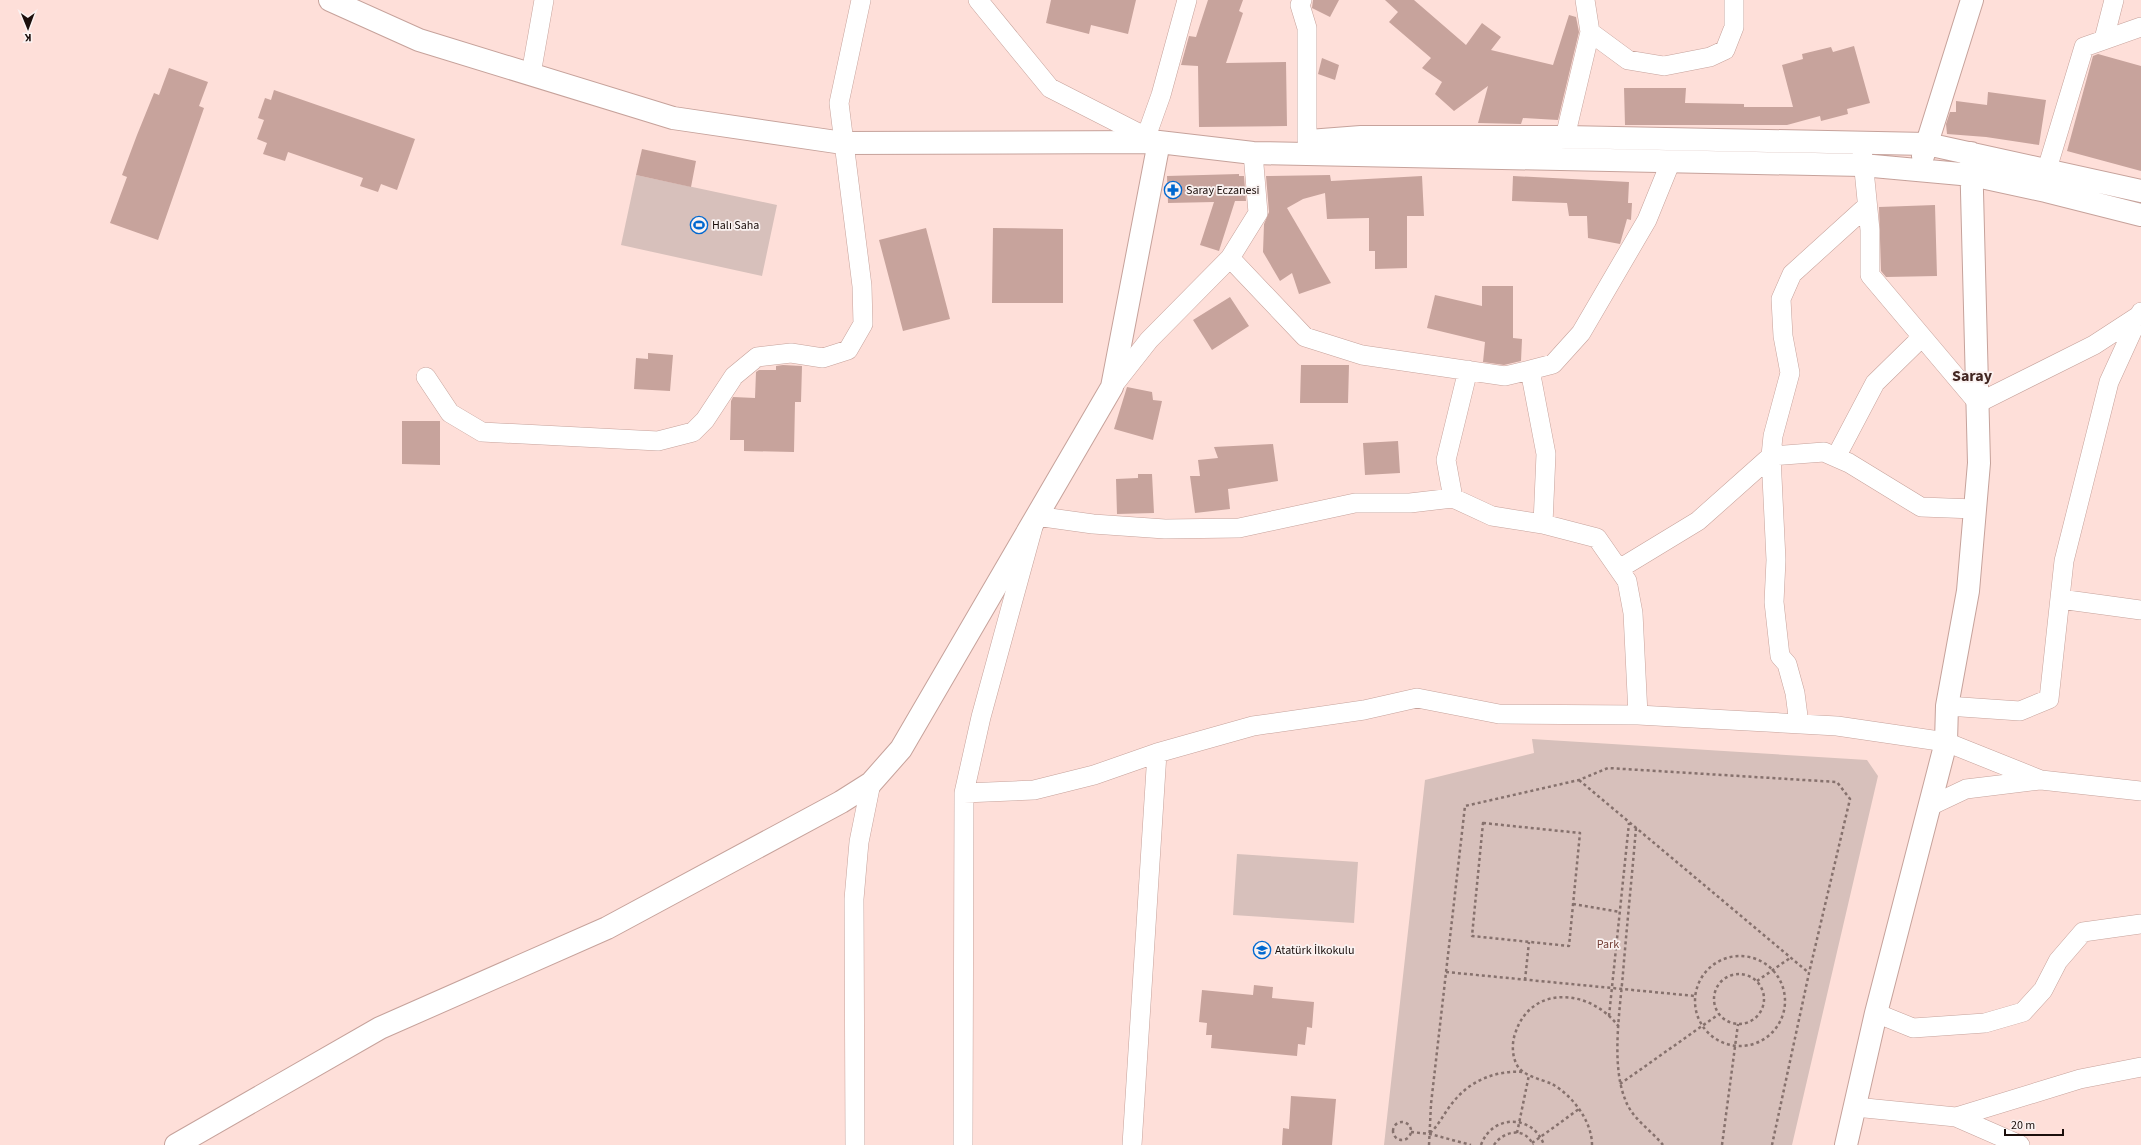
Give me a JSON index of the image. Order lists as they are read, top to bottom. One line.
{"districts":["Saray"],"parks":["Park"],"places":{"pharmacy":["Saray Eczanesi"],"sports":["Halı Saha"],"school or university":["Atatürk İlkokulu"]},"scale_bar":"20 m","north":"bottom"}
